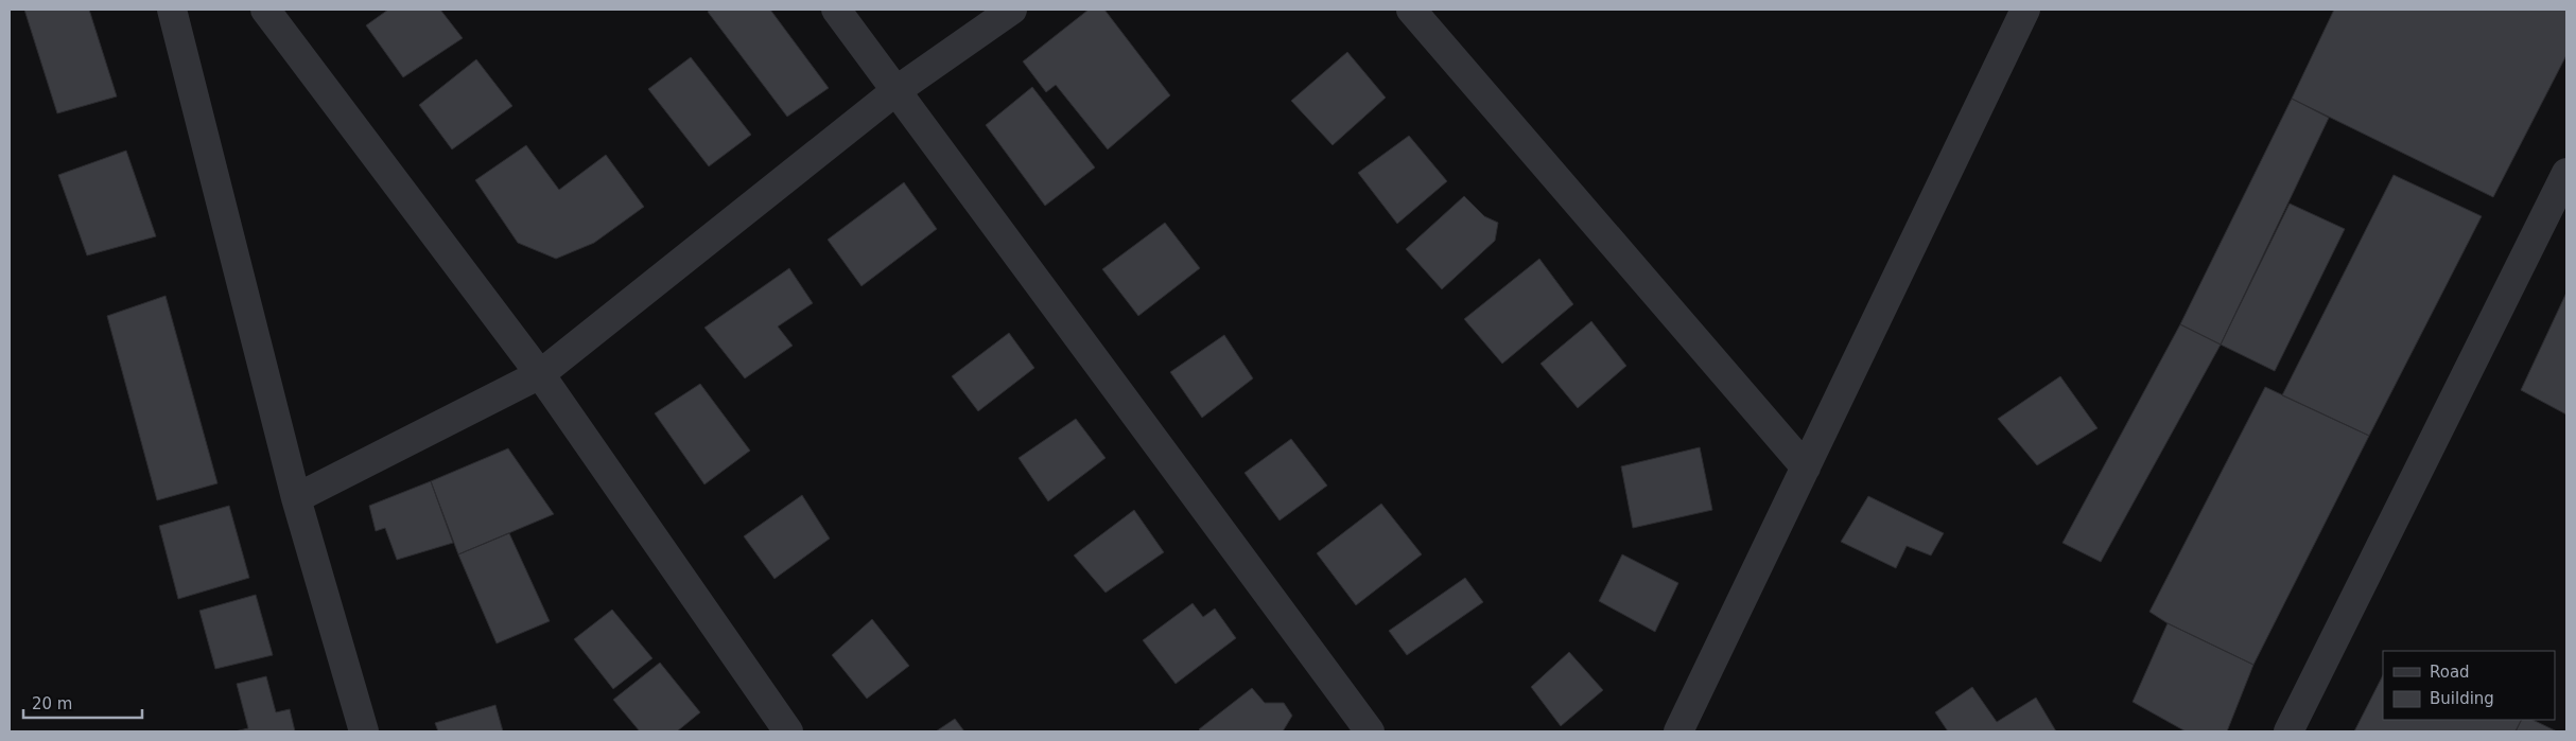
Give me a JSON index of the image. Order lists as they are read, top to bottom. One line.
{"legend":["Road","Building"],"scale_bar":"20 m"}
